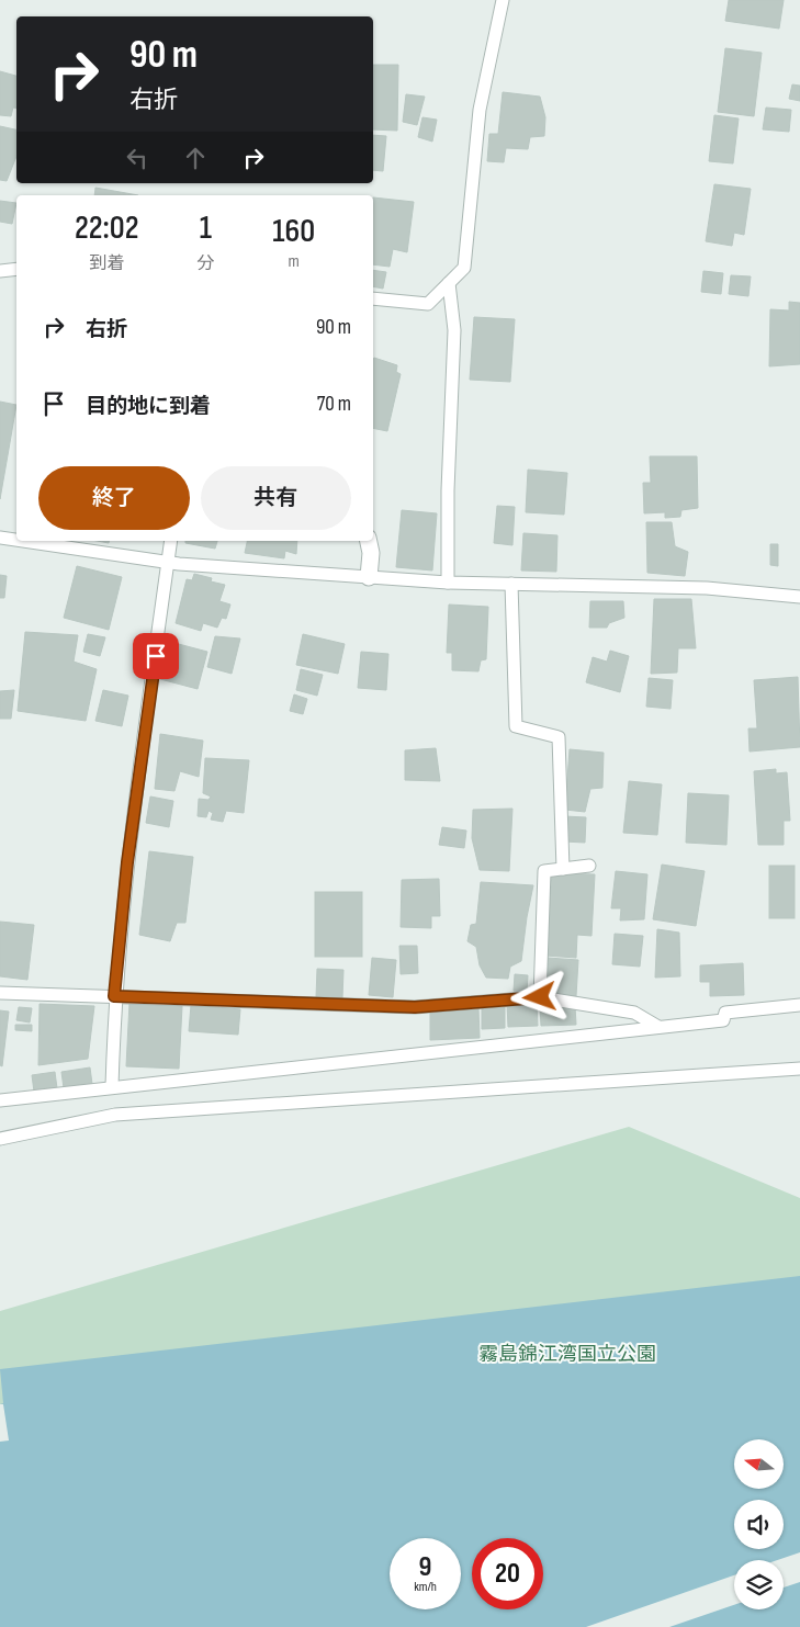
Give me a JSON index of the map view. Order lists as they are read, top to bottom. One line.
{"parks":["霧島錦江湾国立公園"],"north":"left","page":{"turn":["90 m","右折"],"eta":["22:02","到着","1","分","160","m"],"list":[{"name":"右折","value":"90 m"},{"name":"目的地に到着","value":"70 m"}],"buttons":["終了","共有"],"speed":"9 km/h","limit":"20"}}
